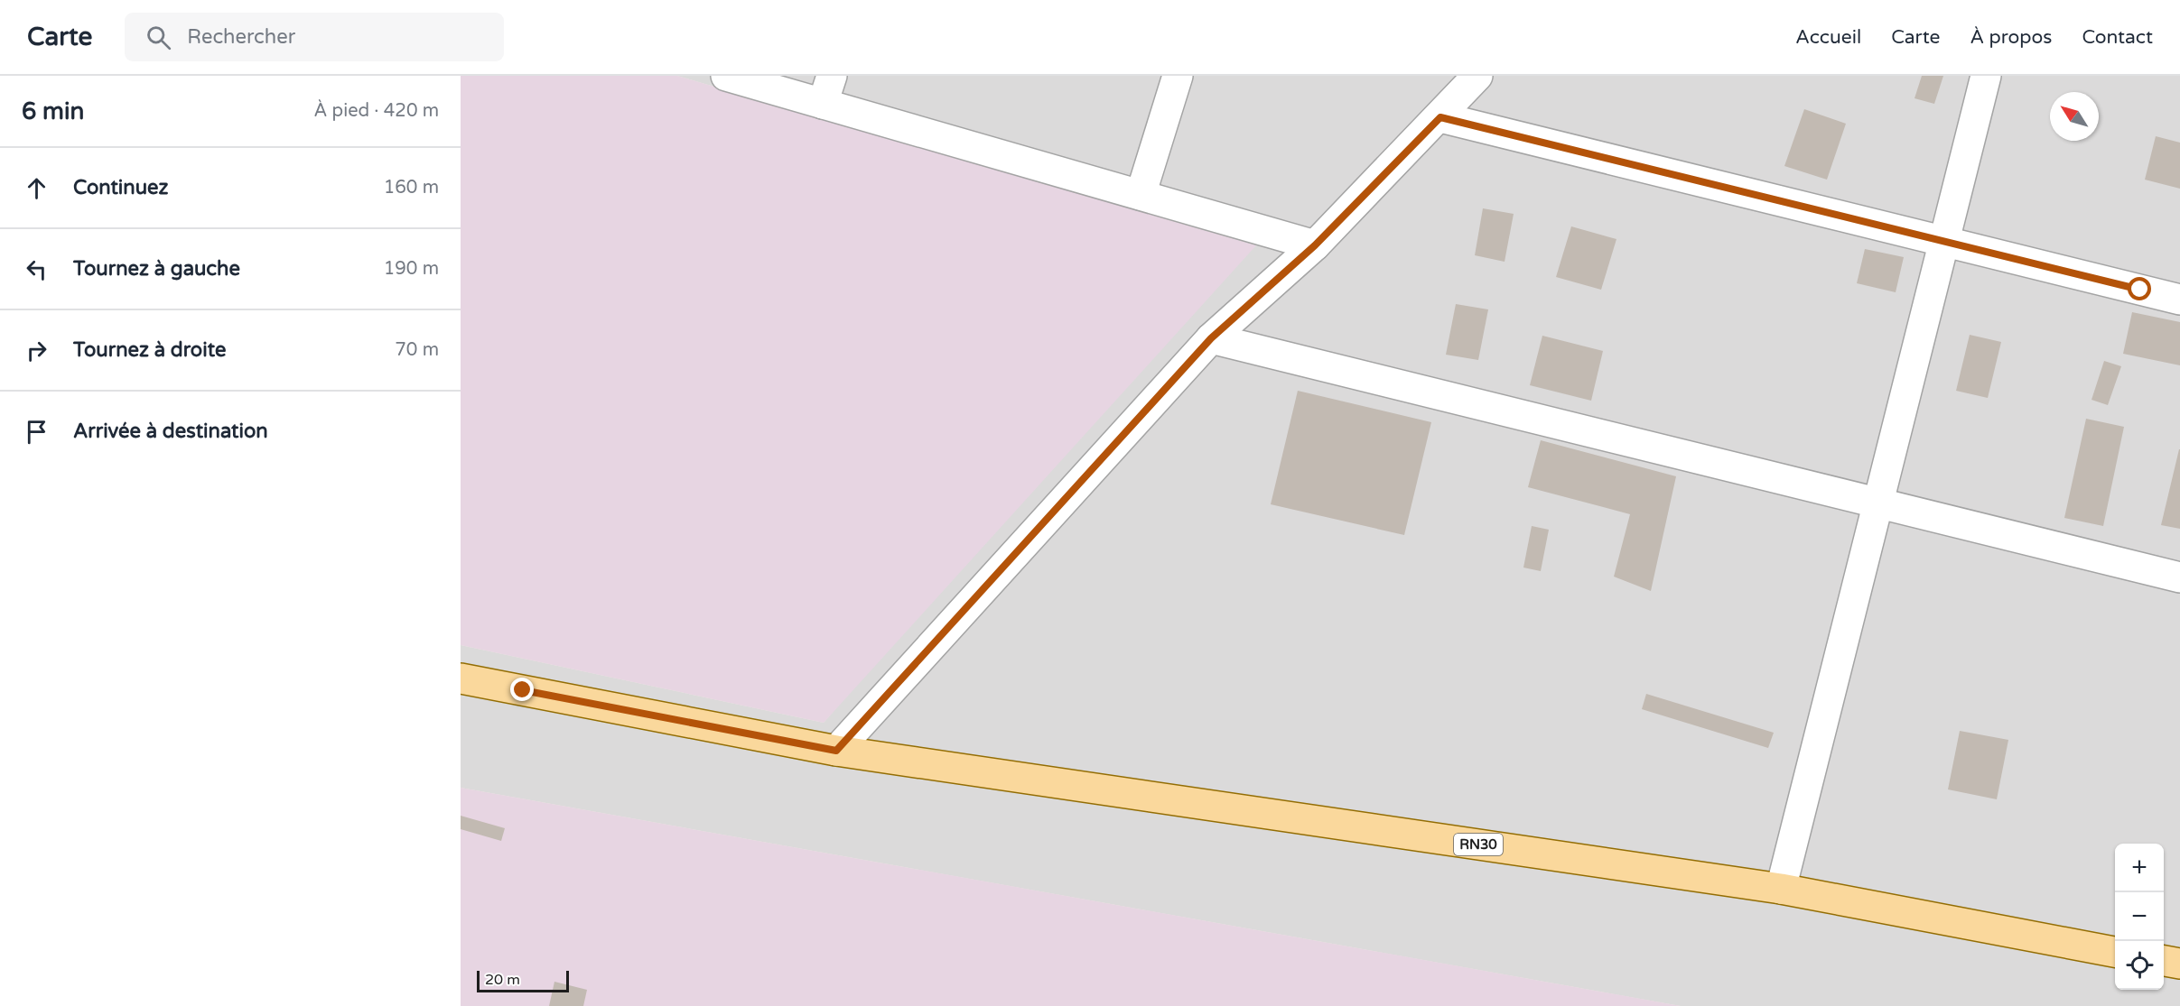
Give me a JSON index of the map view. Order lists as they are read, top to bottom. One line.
{"streets":{"main road":["RN30"]},"scale_bar":"20 m","north":"top left","page":{"header":"Carte","search":"Rechercher","nav":["Accueil","Carte","À propos","Contact"],"heading":["6 min","À pied · 420 m"],"list":[["Continuez","160 m"],["Tournez à gauche","190 m"],["Tournez à droite","70 m"],"Arrivée à destination"],"map_buttons":["+","−"],"scale":"20 m"}}
